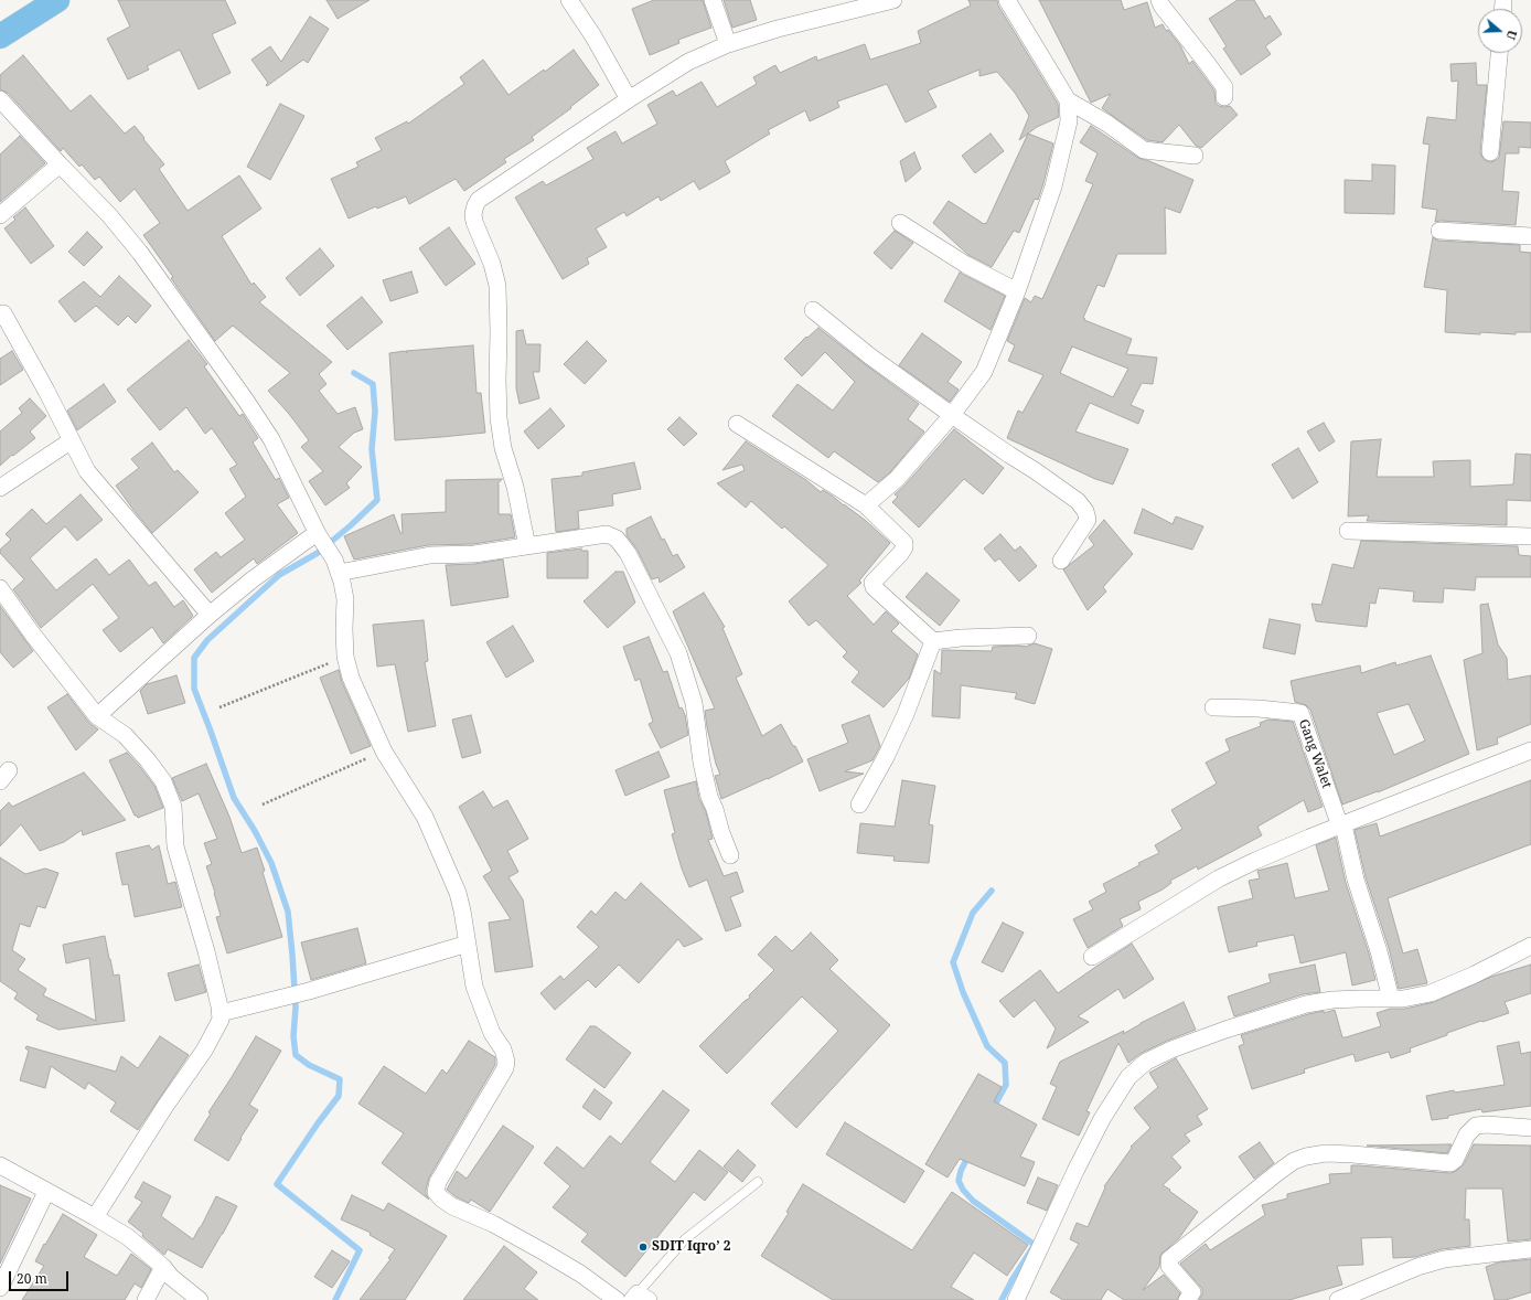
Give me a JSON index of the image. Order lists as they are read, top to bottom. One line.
{"streets":{"street":["Gang Walet"]},"places":["SDIT Iqro’ 2"],"scale_bar":"20 m","north":"right"}
